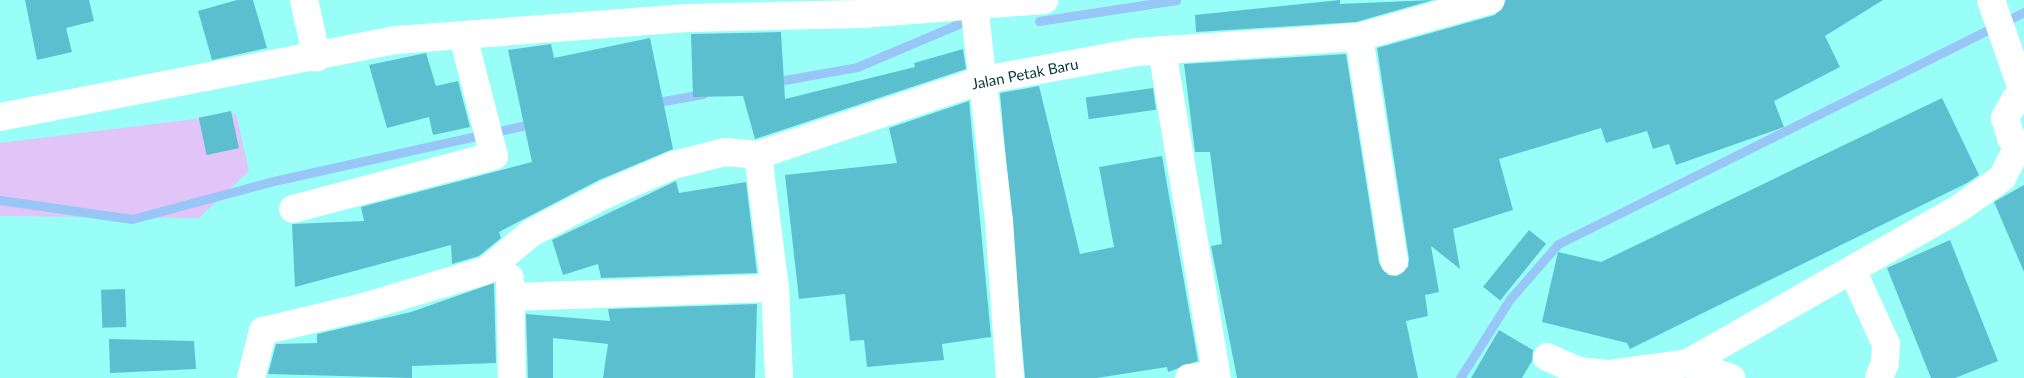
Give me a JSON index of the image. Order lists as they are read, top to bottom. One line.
{"streets":{"street":["Jalan Petak Baru"]}}
